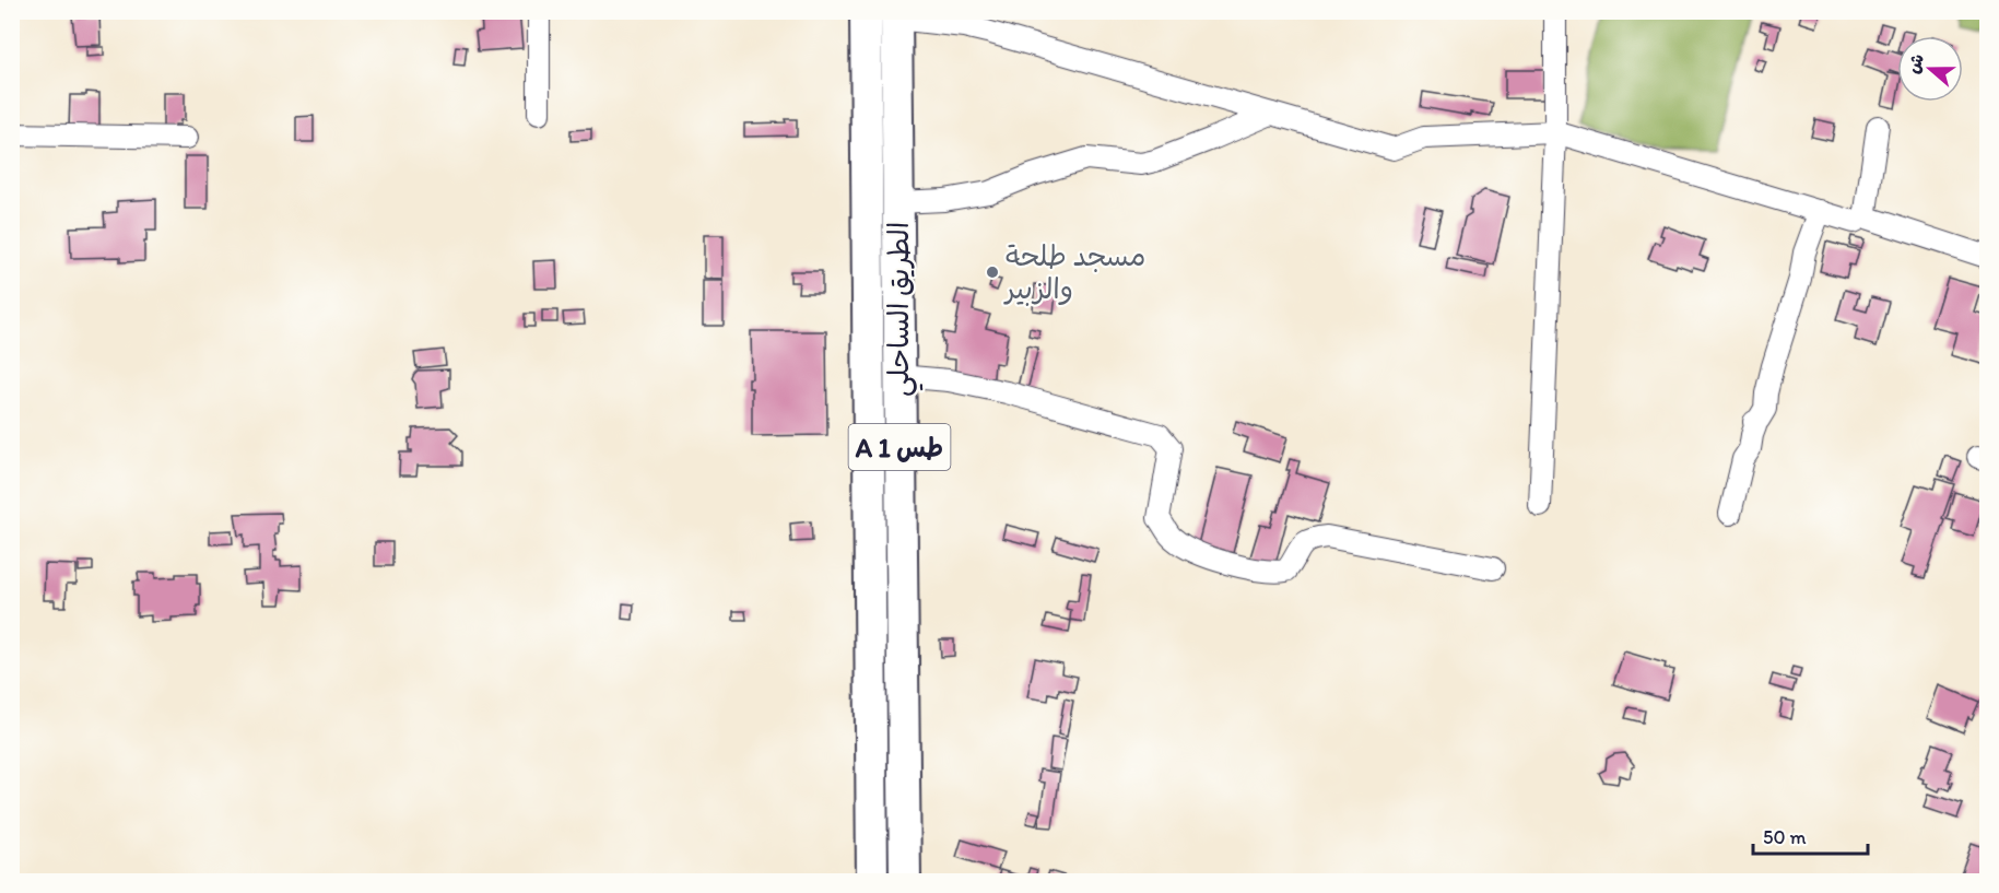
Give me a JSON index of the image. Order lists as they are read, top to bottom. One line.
{"streets":{"highway":["الطريق الساحلي","A 1 طس"]},"places":["مسجد طلحة والزبير"],"scale_bar":"50 m","north":"left"}
